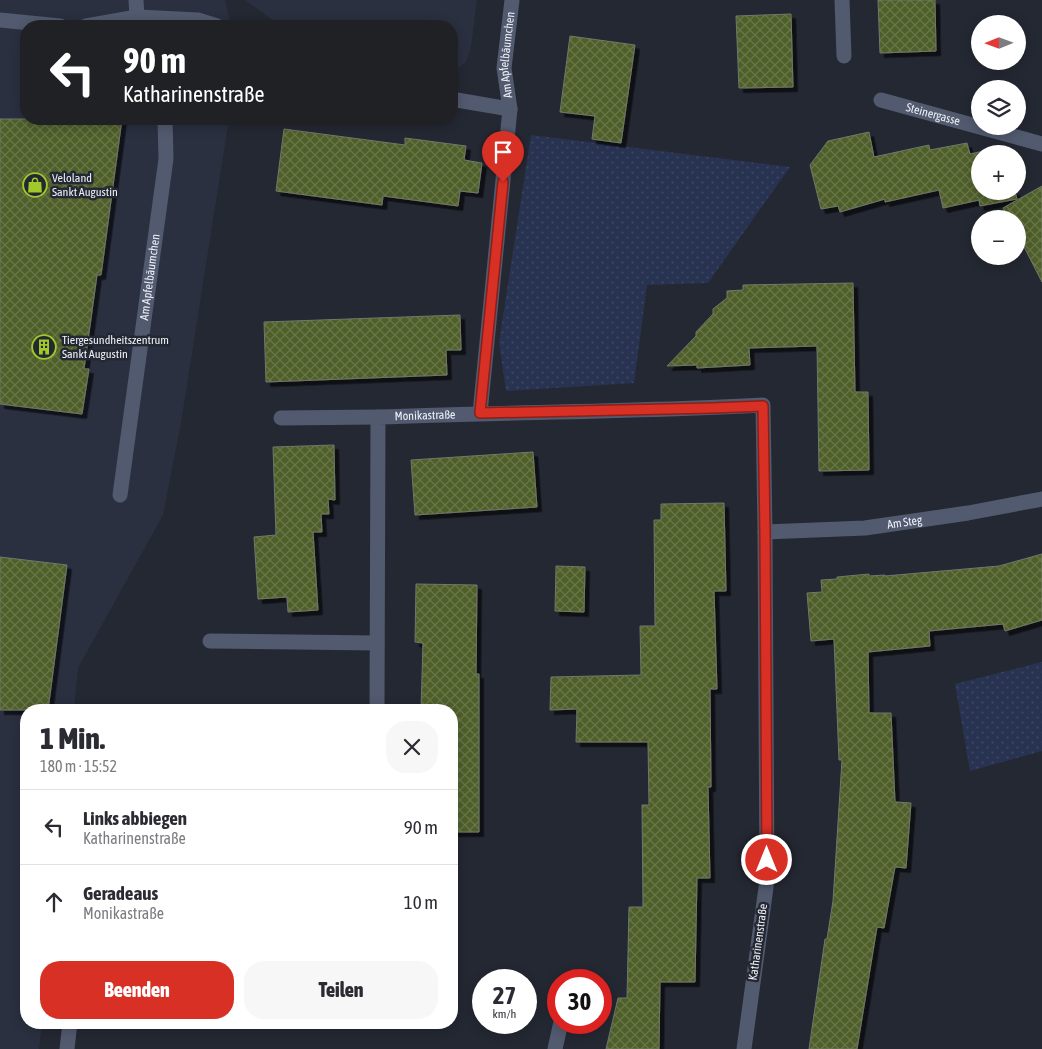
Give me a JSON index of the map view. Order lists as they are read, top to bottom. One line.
{"streets":{"street":["Am Apfelbäumchen","Steinergasse","Monikastraße","Am Steg","Katharinenstraße"]},"crossings":[["Am Apfelbäumchen","Monikastraße"],["Monikastraße","Katharinenstraße"],["Am Steg","Katharinenstraße"]],"places":{"shop":["Veloland Sankt Augustin"],"building":["Tiergesundheitszentrum Sankt Augustin"]},"north":"left","page":{"map_buttons":["+","−"],"turn":["90 m","Katharinenstraße"],"heading":["1 Min.","180 m · 15:52"],"list":[{"name":"Links abbiegen","note":"Katharinenstraße","value":"90 m"},{"name":"Geradeaus","note":"Monikastraße","value":"10 m"}],"buttons":["Beenden","Teilen"],"speed":"27 km/h","limit":"30"}}
